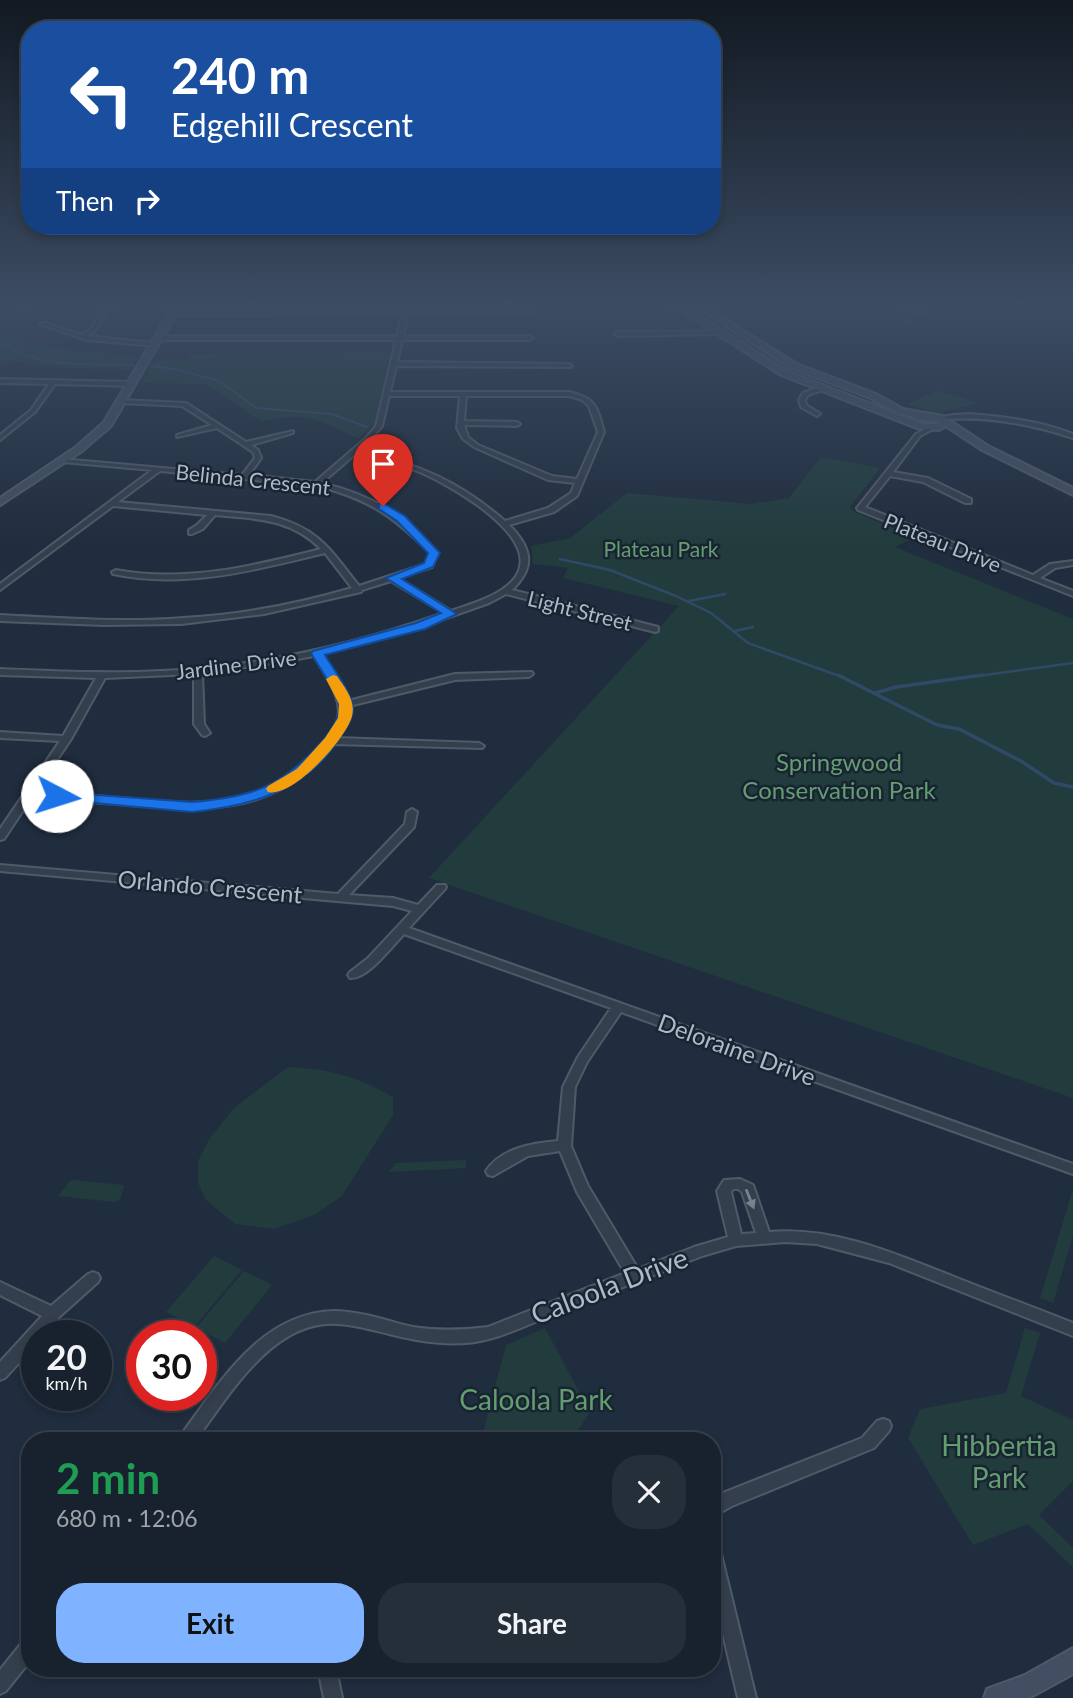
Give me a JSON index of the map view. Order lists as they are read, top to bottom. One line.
{"streets":{"street":["Belinda Crescent","Plateau Drive","Light Street","Jardine Drive","Orlando Crescent","Deloraine Drive","Caloola Drive"]},"crossings":[["Light Street","Jardine Drive"]],"parks":["Plateau Park","Springwood Conservation Park","Caloola Park","Hibbertia Park"],"page":{"turn":["240 m","Edgehill Crescent"],"then":"Then","speed":"20 km/h","limit":"30","heading":["2 min","680 m · 12:06"],"buttons":["Exit","Share"]}}
